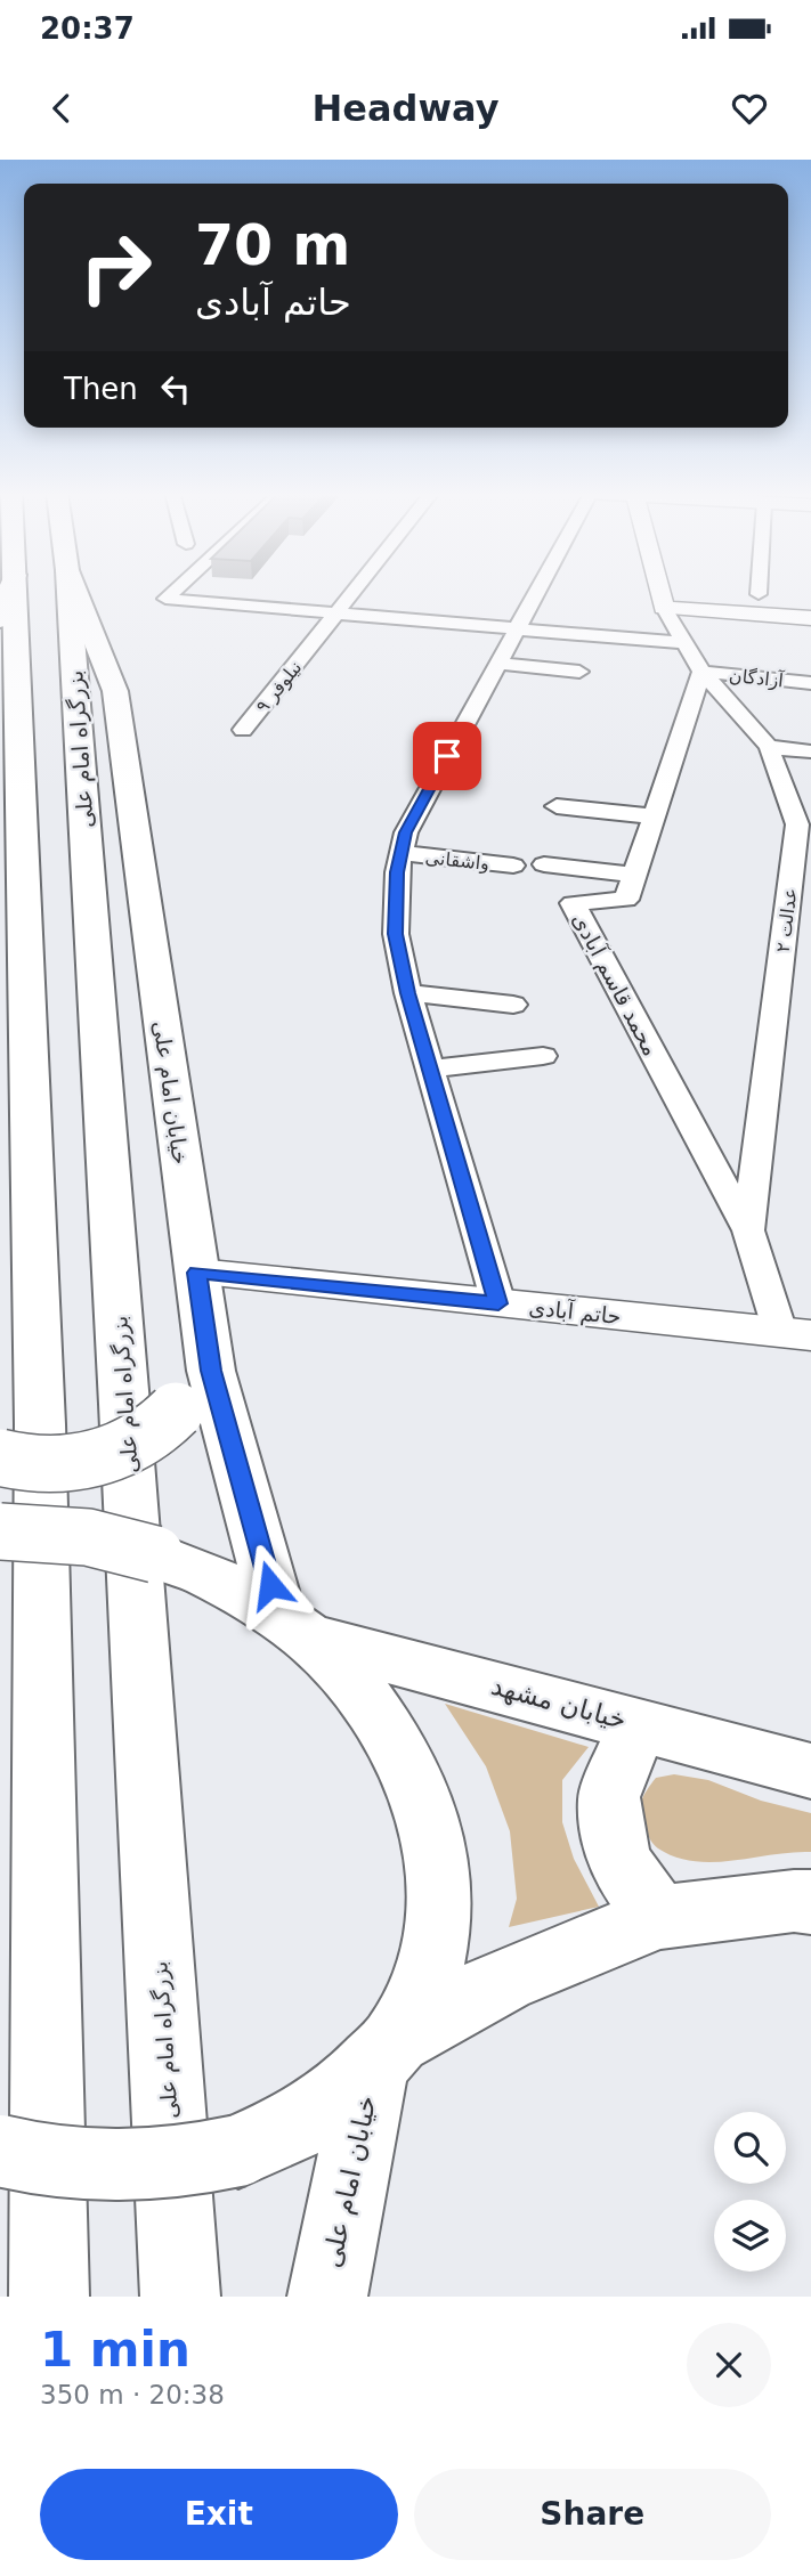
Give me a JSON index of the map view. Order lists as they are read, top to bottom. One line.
{"streets":{"main road":["بزرگراه امام علی","خیابان امام علی","خیابان مشهد"],"street":["آزادگان","نیلوفر ۹","واشقانی","عدالت ۲","محمد قاسم آبادی","حاتم آبادی"]},"crossings":[["آزادگان","عدالت ۲"],["آزادگان","محمد قاسم آبادی"],["عدالت ۲","محمد قاسم آبادی"],["محمد قاسم آبادی","حاتم آبادی"],["خیابان امام علی","حاتم آبادی"],["خیابان امام علی","خیابان مشهد"]],"page":{"status":"20:37","header":"Headway","turn":["70 m","حاتم آبادی"],"then":"Then","heading":["1 min","350 m · 20:38"],"buttons":["Exit","Share"]}}
